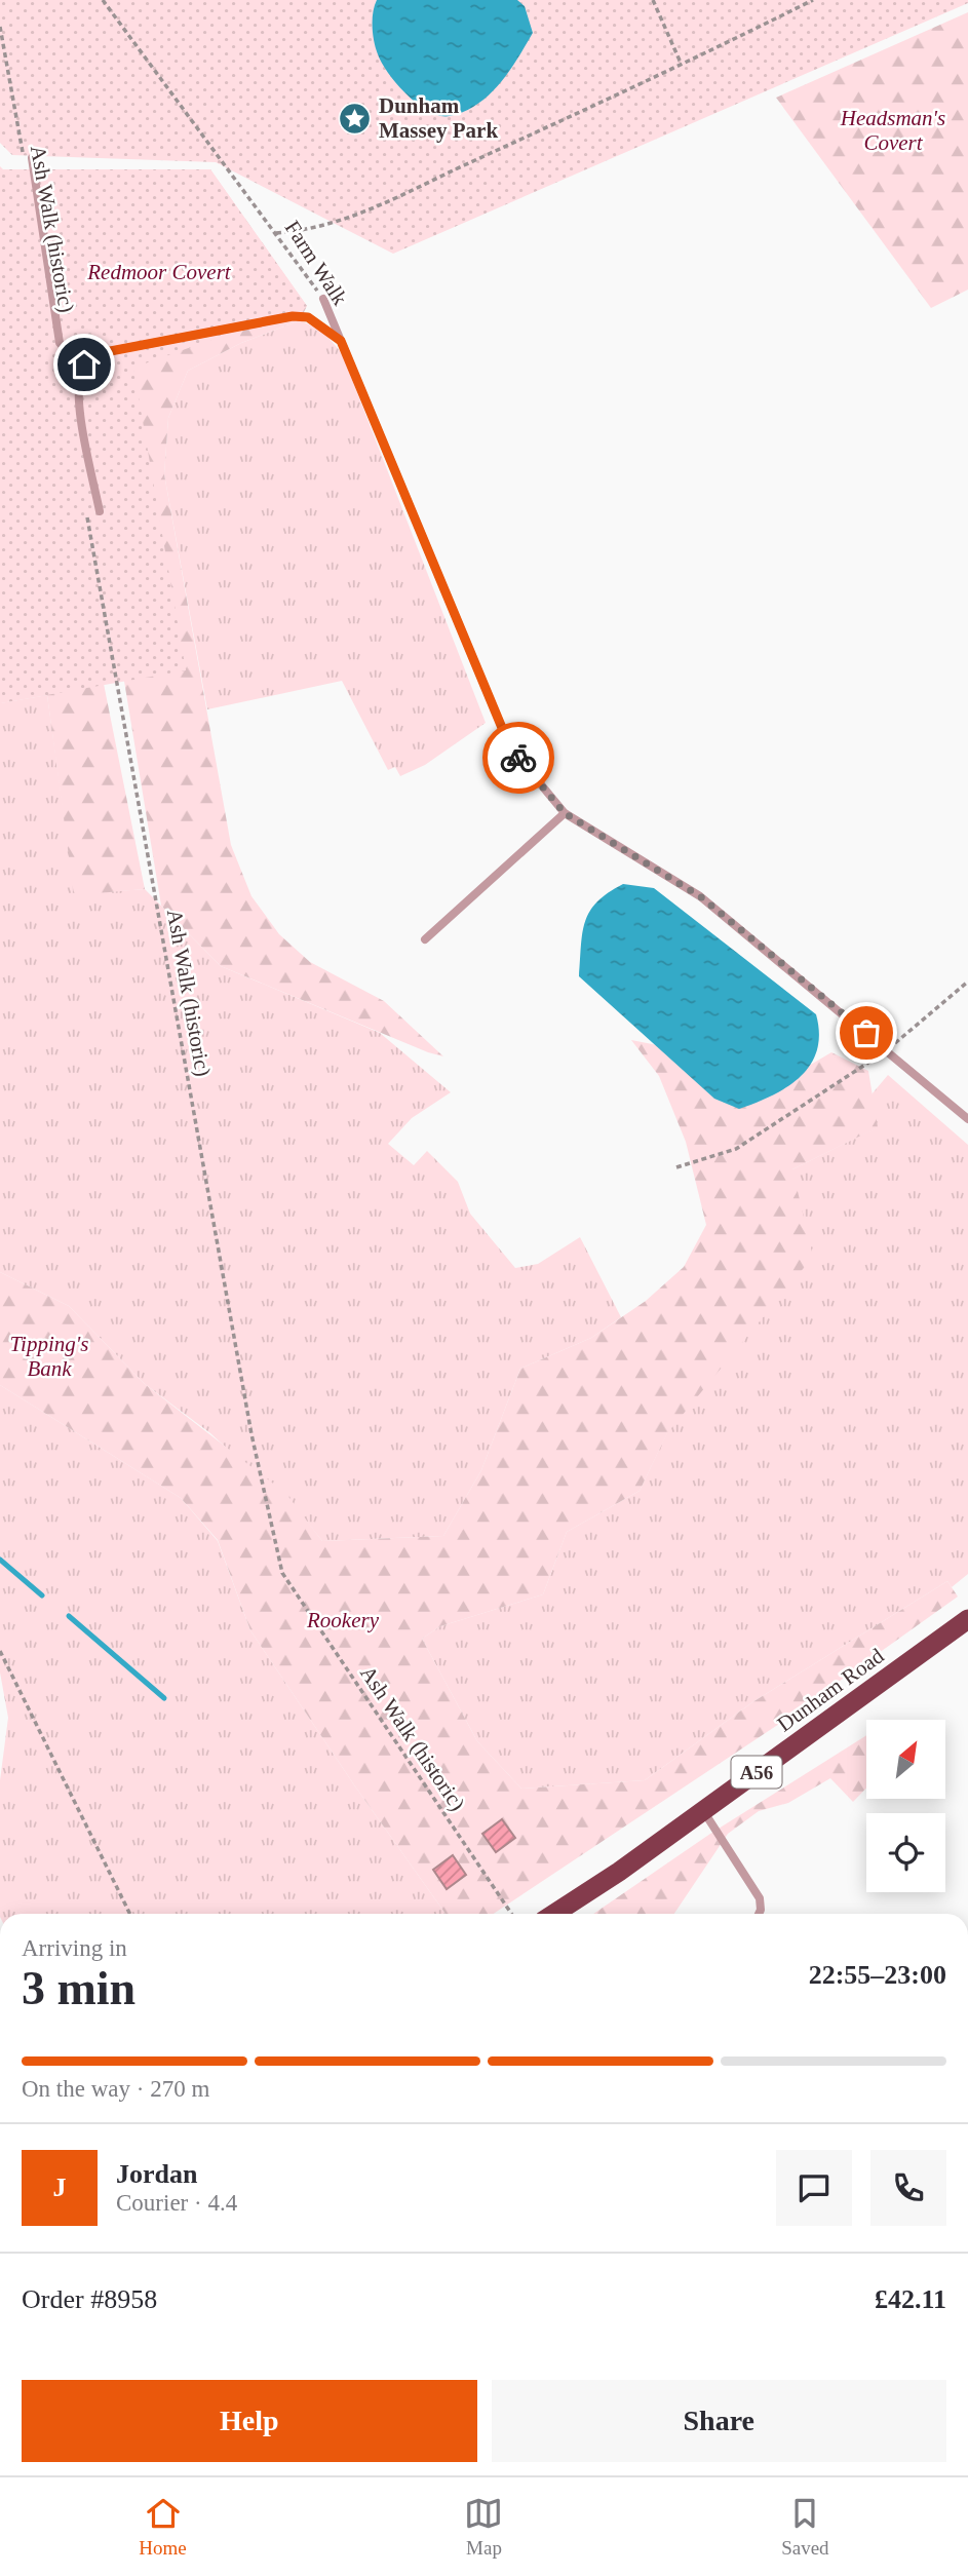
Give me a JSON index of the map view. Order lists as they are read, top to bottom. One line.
{"streets":{"highway":["Dunham Road","A56"],"lane":["Farm Walk"],"path":["Ash Walk (historic)"]},"parks":["Headsman's Covert","Redmoor Covert","Tipping's Bank","Rookery"],"places":{"place":["Dunham Massey Park"]},"north":"top right","page":{"heading":["3 min","Arriving in","22:55–23:00"],"panel":["Jordan","Courier · 4.4","Order #8958","£42.11"],"bar":"On the way · 270 m","round":"J","buttons":["Help","Share"],"tabs":["Home","Map","Saved"]}}
